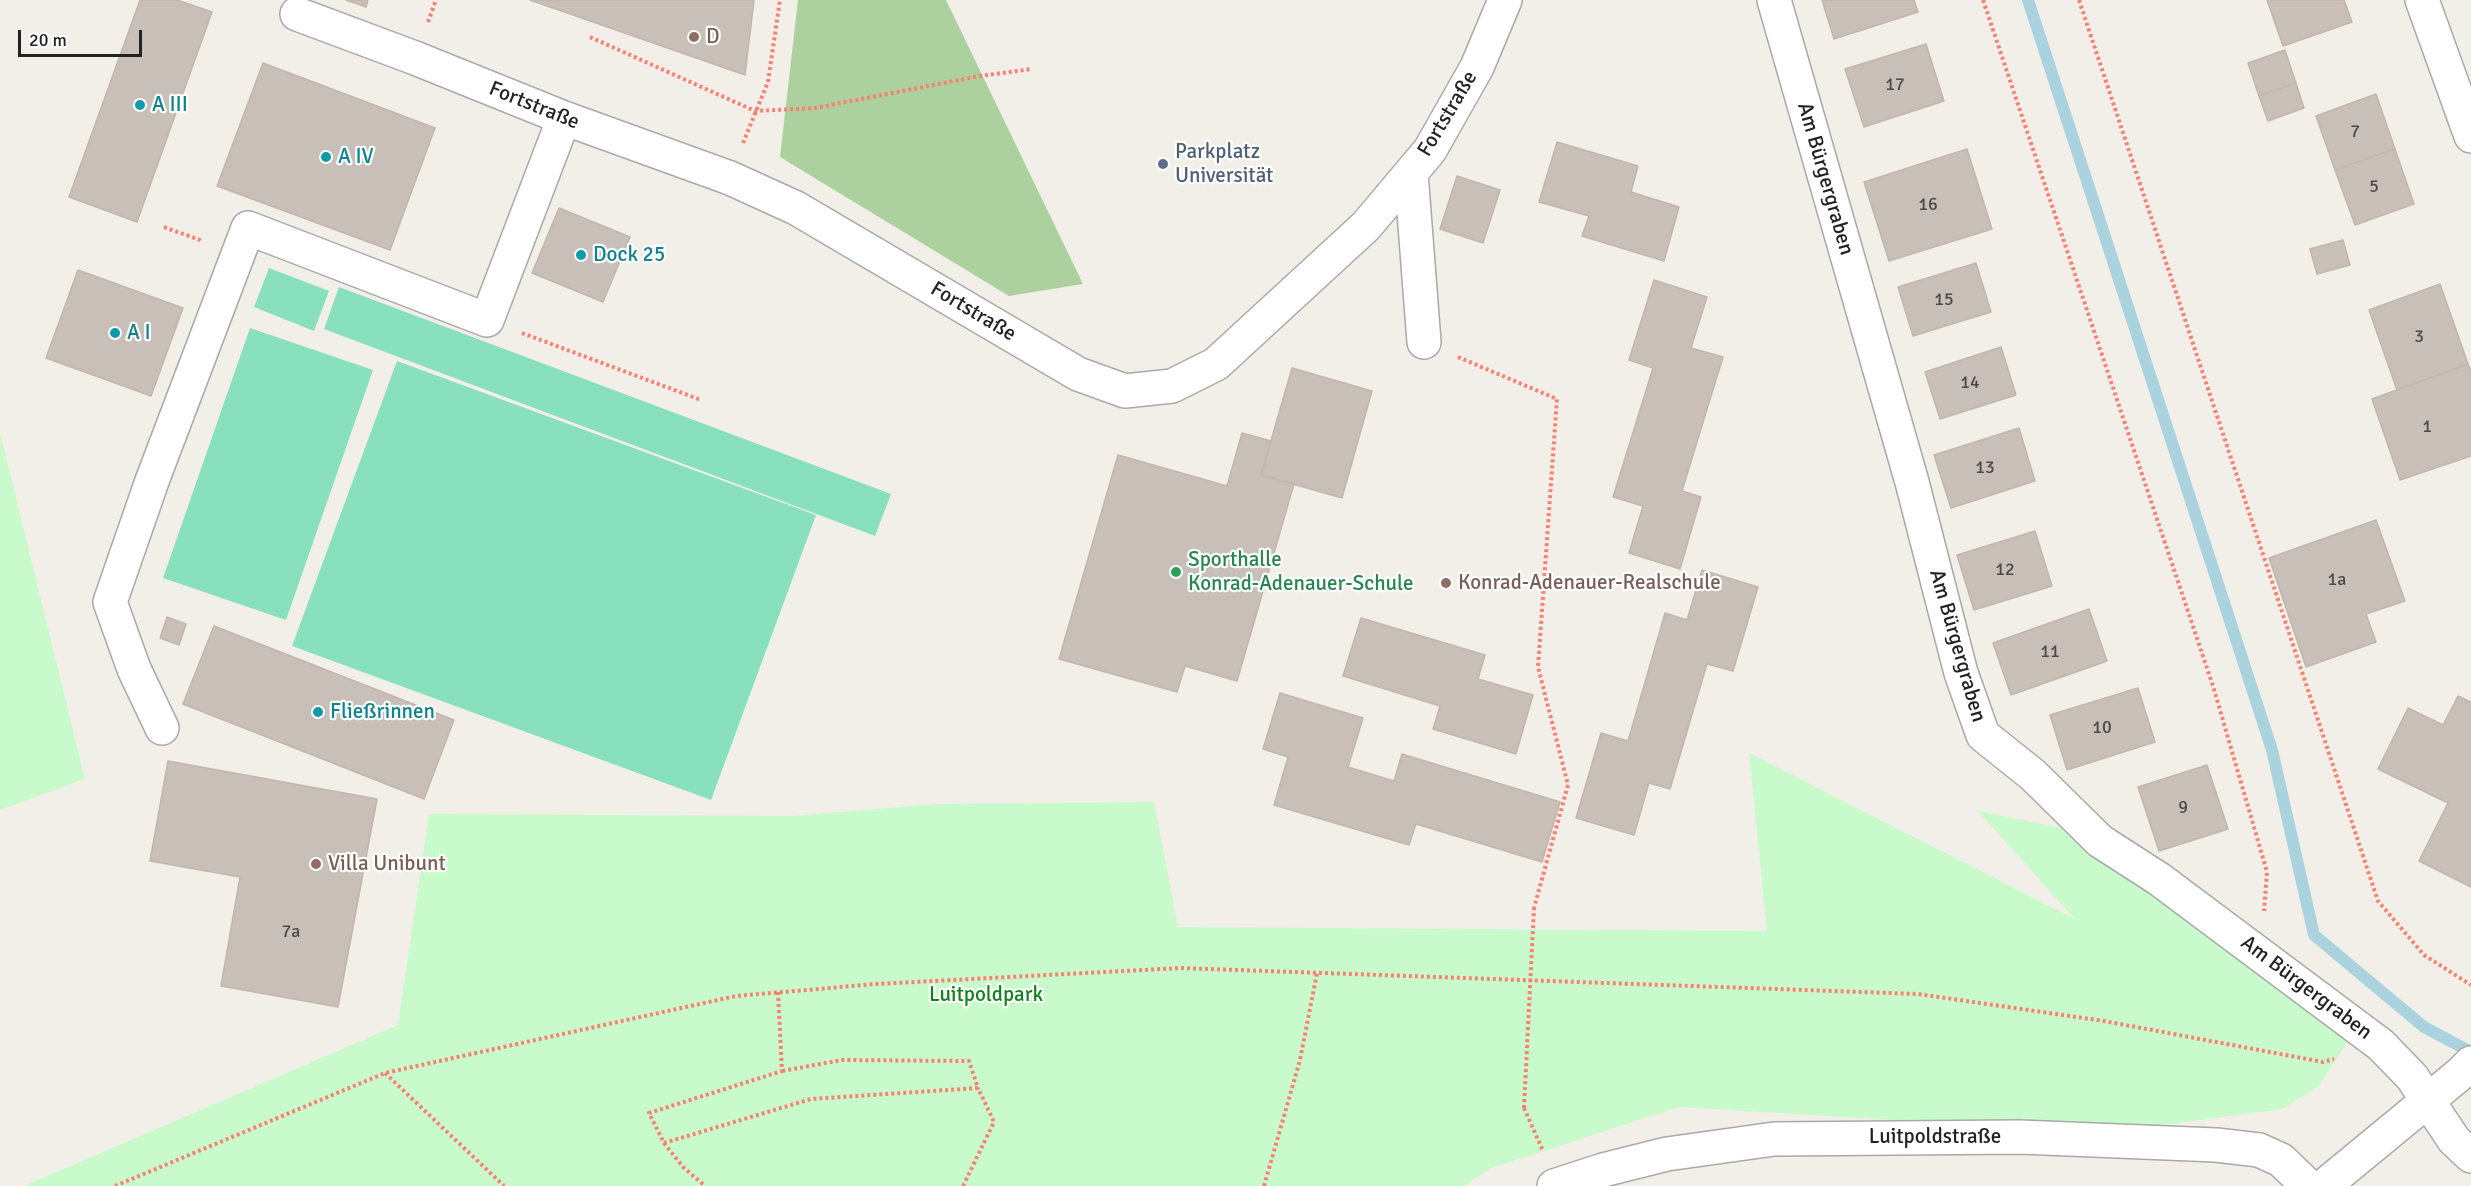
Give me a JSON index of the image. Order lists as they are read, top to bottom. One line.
{"streets":{"street":["Fortstraße","Am Bürgergraben","Luitpoldstraße"]},"parks":["Luitpoldpark"],"places":["D","A III","A IV","Parkplatz Universität","Dock 25","A I","Sporthalle Konrad-Adenauer-Schule","Konrad-Adenauer-Realschule","Fließrinnen","Villa Unibunt"],"house_numbers":["17","7","5","16","15","3","14","1","13","12","1a","11","10","9","7a"],"scale_bar":"20 m"}
